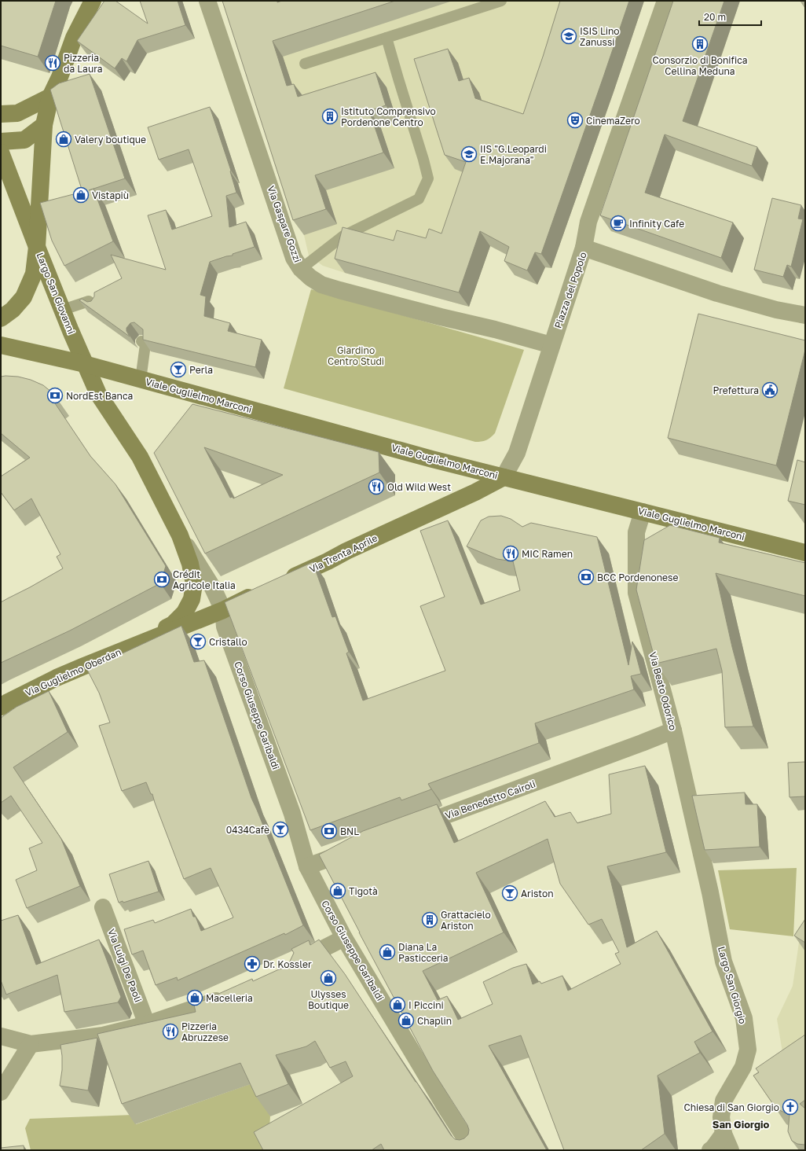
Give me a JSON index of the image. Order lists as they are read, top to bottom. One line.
{"streets":{"main road":["Largo San Giovanni","Viale Guglielmo Marconi","Via Trenta Aprile","Via Guglielmo Oberdan"],"street":["Via Gaspare Gozzi","Piazza del Popolo","Via Beato Odorico","Corso Giuseppe Garibaldi","Via Benedetto Cairoli","Via Luigi De Paoli","Largo San Giorgio"]},"crossings":[["Via Gaspare Gozzi","Piazza del Popolo"],["Piazza del Popolo","Viale Guglielmo Marconi"],["Piazza del Popolo","Via Trenta Aprile"],["Largo San Giovanni","Viale Guglielmo Marconi"],["Largo San Giovanni","Via Guglielmo Oberdan"],["Largo San Giovanni","Corso Giuseppe Garibaldi"],["Viale Guglielmo Marconi","Via Trenta Aprile"],["Viale Guglielmo Marconi","Via Beato Odorico"],["Via Beato Odorico","Via Benedetto Cairoli"],["Via Beato Odorico","Largo San Giorgio"]],"districts":["San Giorgio"],"parks":["Giardino Centro Studi"],"places":{"school or university":["ISIS Lino Zanussi","IIS \"G.Leopardi E.Majorana\""],"building":["Consorzio di Bonifica Cellina Meduna","Istituto Comprensivo Pordenone Centro","Grattacielo Ariston"],"restaurant":["Pizzeria da Laura","Old Wild West","MIC Ramen","Pizzeria Abruzzese"],"theatre":["CinemaZero"],"shop":["Valery boutique","Vistapiù","Tigotà","Diana La Pasticceria","Ulysses Boutique","Macelleria","I Piccini","Chaplin"],"cafe":["Infinity Cafe"],"bar":["Perla","Cristallo","0434Cafè","Ariston"],"public building":["Prefettura"],"bank":["NordEst Banca","BCC Pordenonese","Crédit Agricole Italia","BNL"],"pharmacy":["Dr. Kossler"],"church":["Chiesa di San Giorgio"]},"scale_bar":"20 m"}
